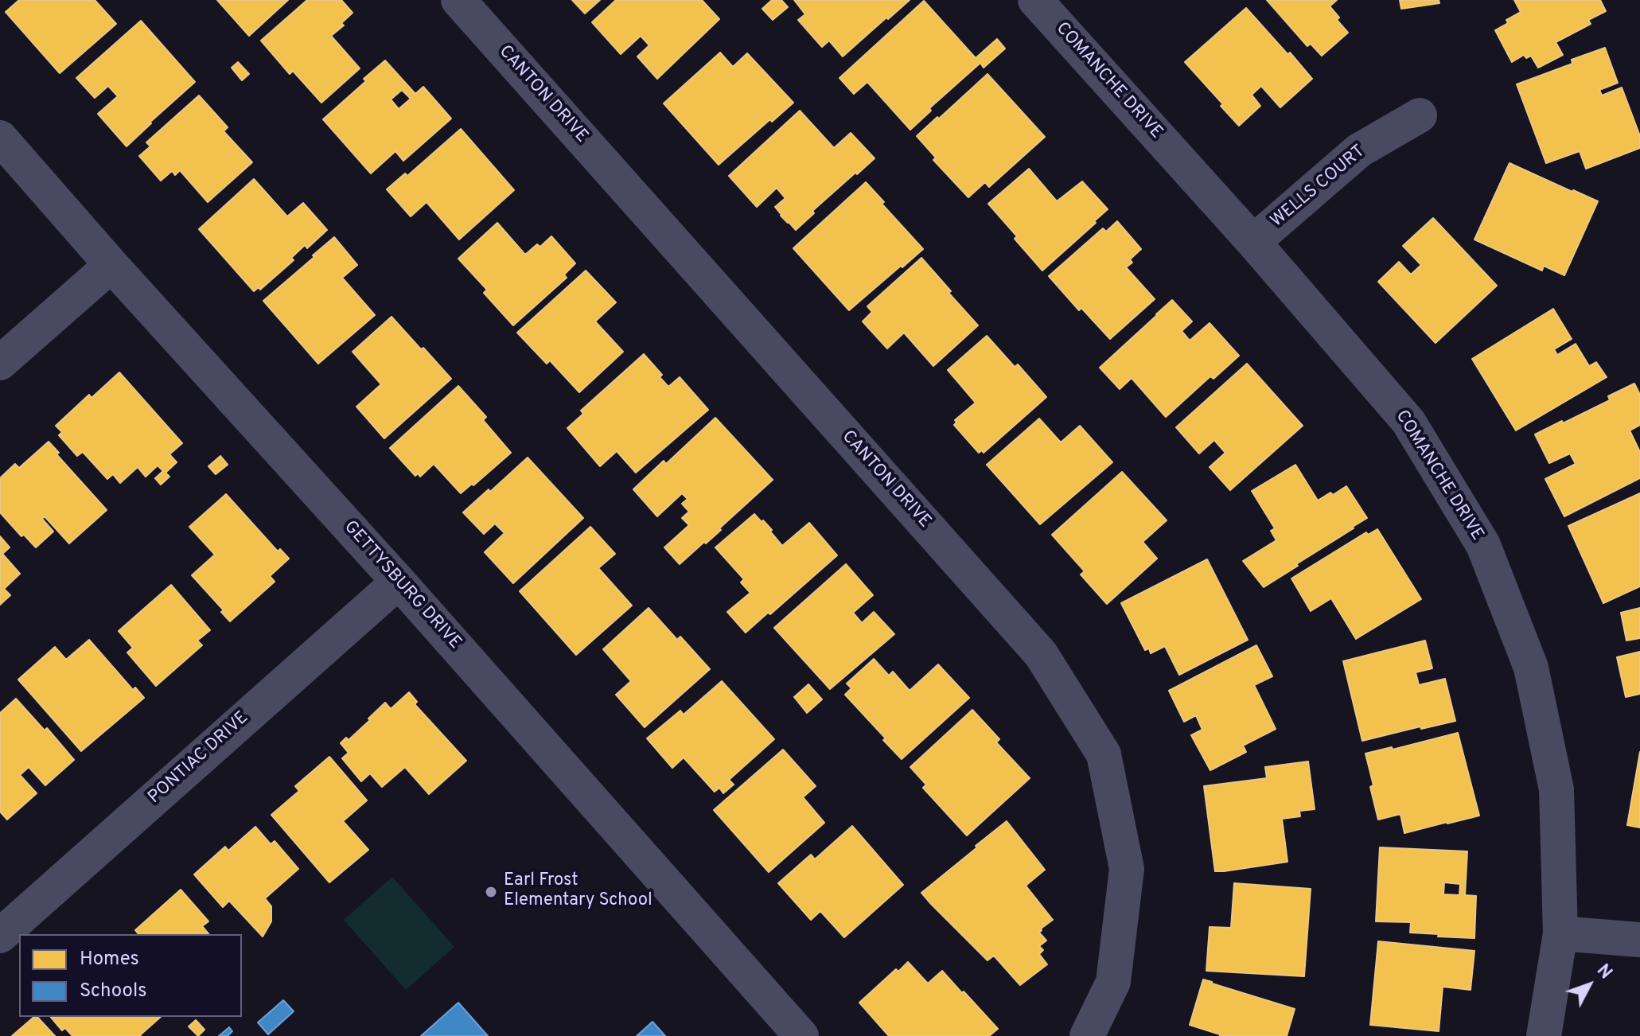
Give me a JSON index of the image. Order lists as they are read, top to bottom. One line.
{"streets":{"street":["COMANCHE DRIVE","CANTON DRIVE","WELLS COURT","GETTYSBURG DRIVE","PONTIAC DRIVE"]},"crossings":[["COMANCHE DRIVE","WELLS COURT"],["GETTYSBURG DRIVE","PONTIAC DRIVE"]],"places":["Earl Frost Elementary School"],"legend":["Homes","Schools"],"north":"top right"}
